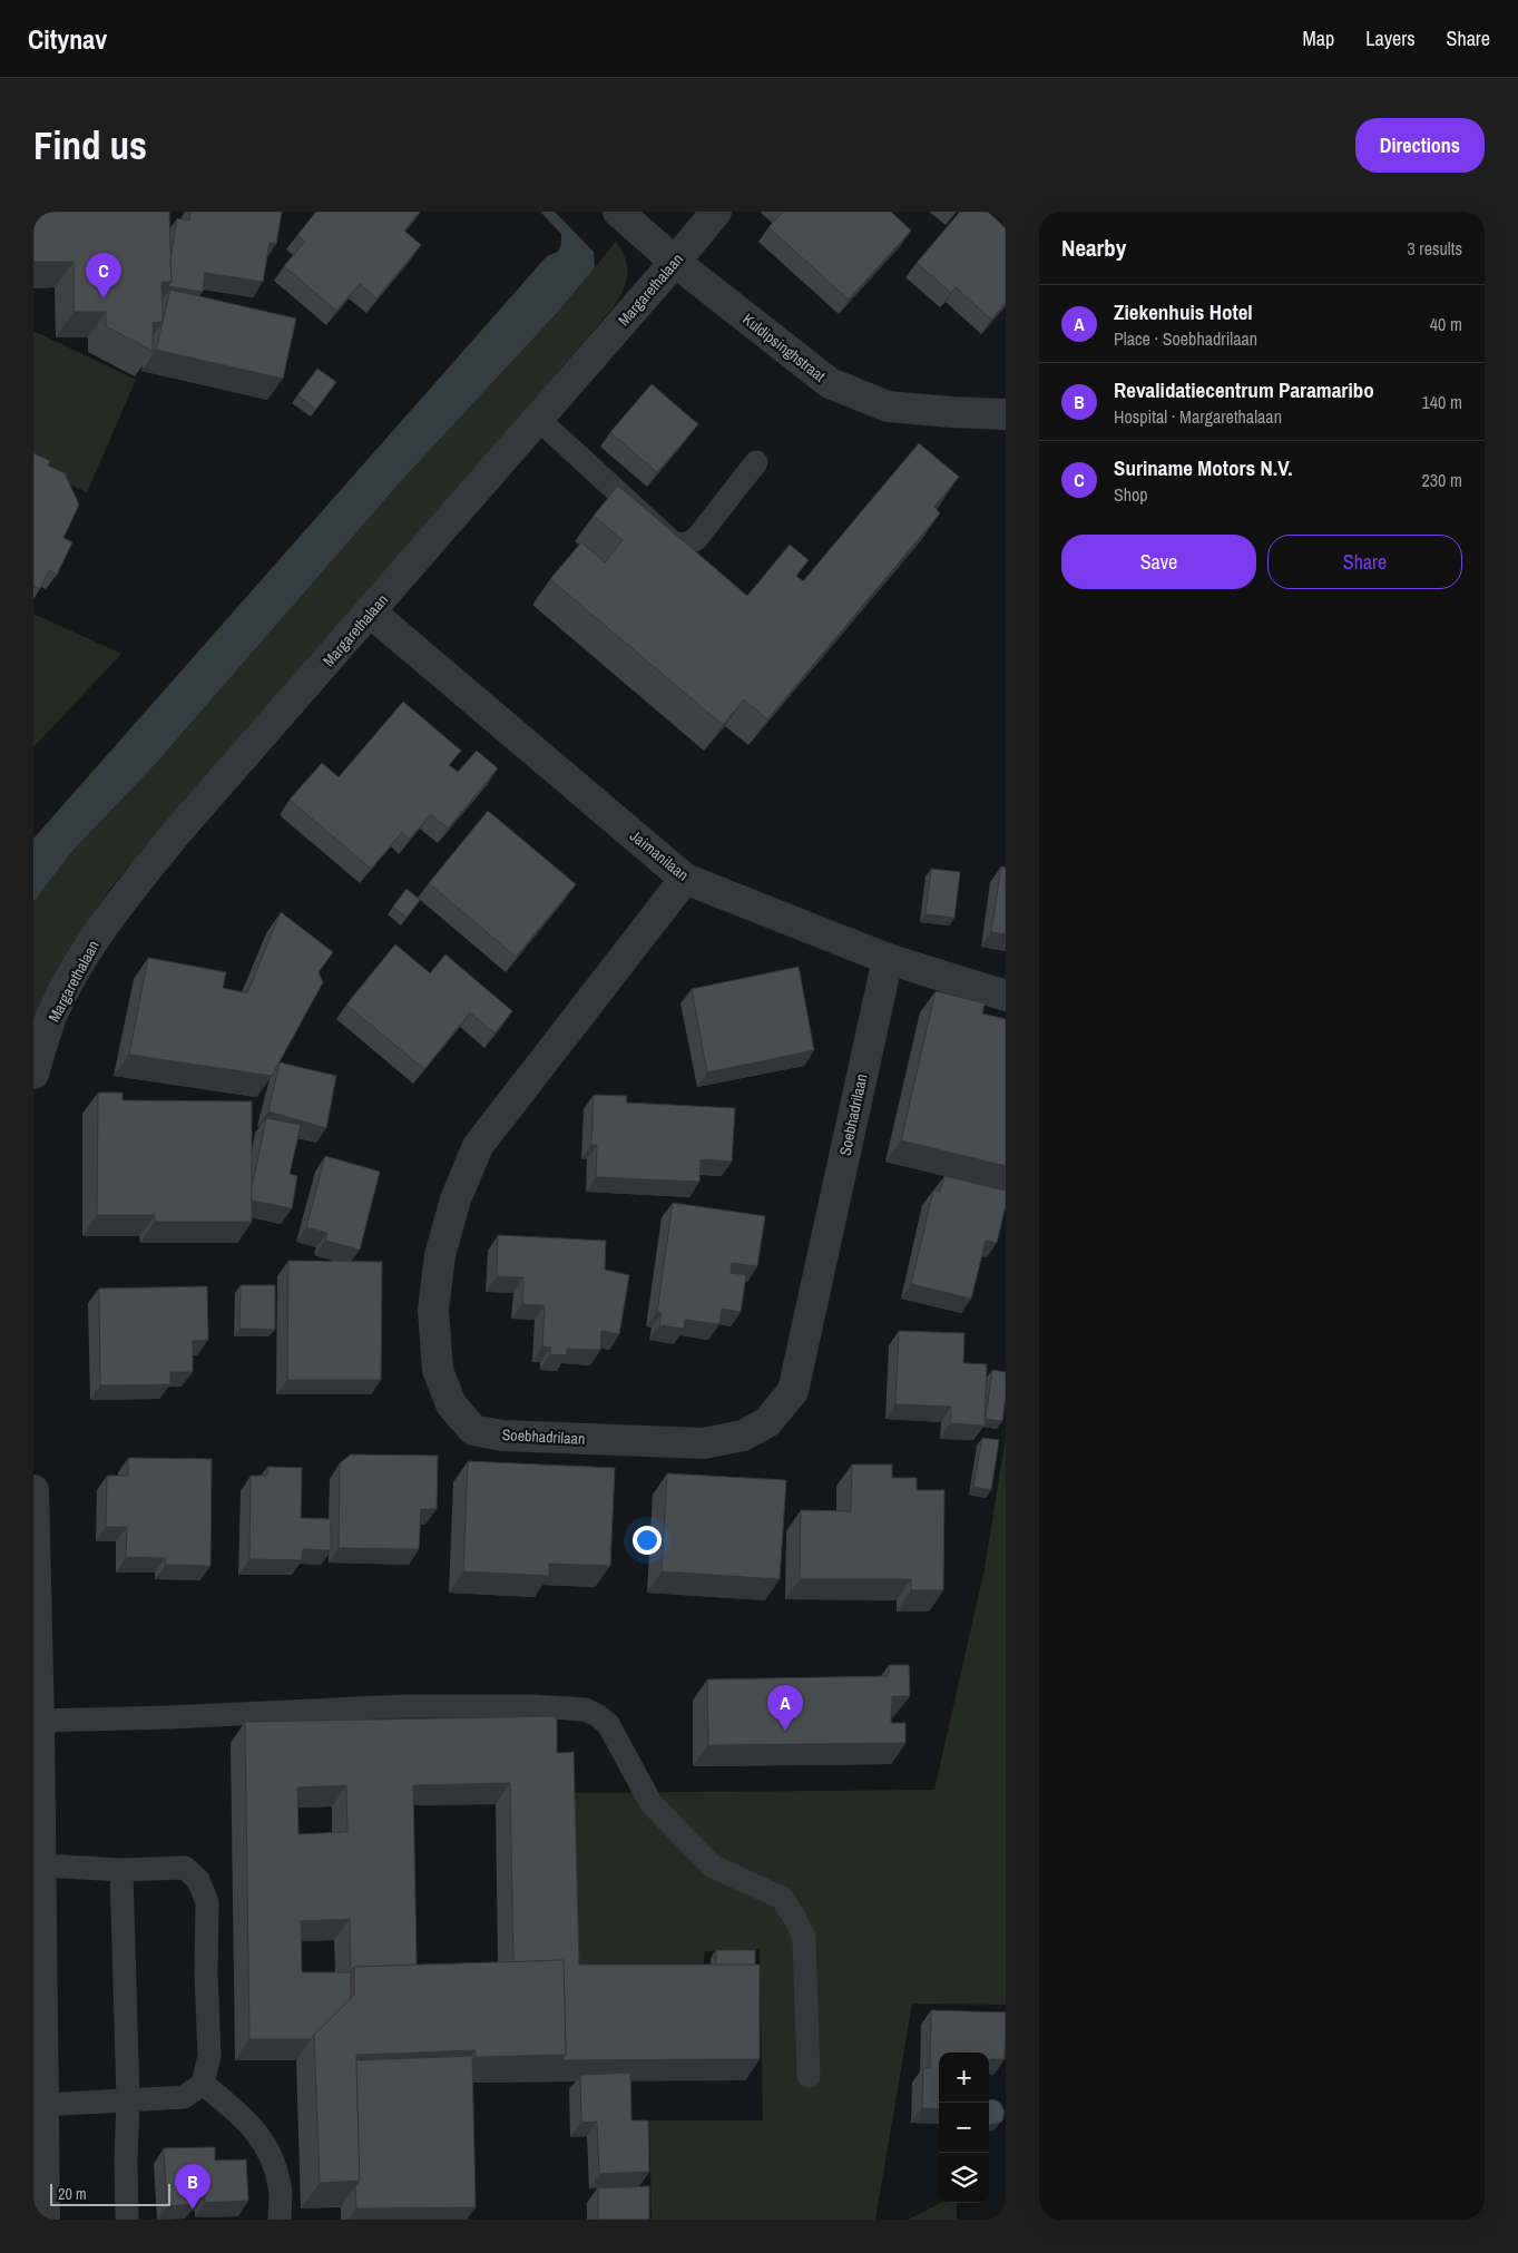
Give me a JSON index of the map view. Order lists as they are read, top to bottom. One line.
{"streets":{"street":["Margarethalaan","Kuldipsinghstraat","Jaimanilaan","Soebhadrilaan"]},"crossings":[["Margarethalaan","Kuldipsinghstraat"],["Margarethalaan","Jaimanilaan"],["Jaimanilaan","Soebhadrilaan"]],"scale_bar":"20 m","page":{"header":"Citynav","nav":["Map","Layers","Share"],"buttons":["Directions",["Save","Share"]],"title":"Find us","heading":["Nearby","3 results"],"pins":["C","A","B"],"list":[{"mark":"A","name":"Ziekenhuis Hotel","note":"Place · Soebhadrilaan","value":"40 m"},{"mark":"B","name":"Revalidatiecentrum Paramaribo","note":"Hospital · Margarethalaan","value":"140 m"},{"mark":"C","name":"Suriname Motors N.V.","note":"Shop","value":"230 m"}],"map_buttons":["+","−"],"scale":"20 m"}}
